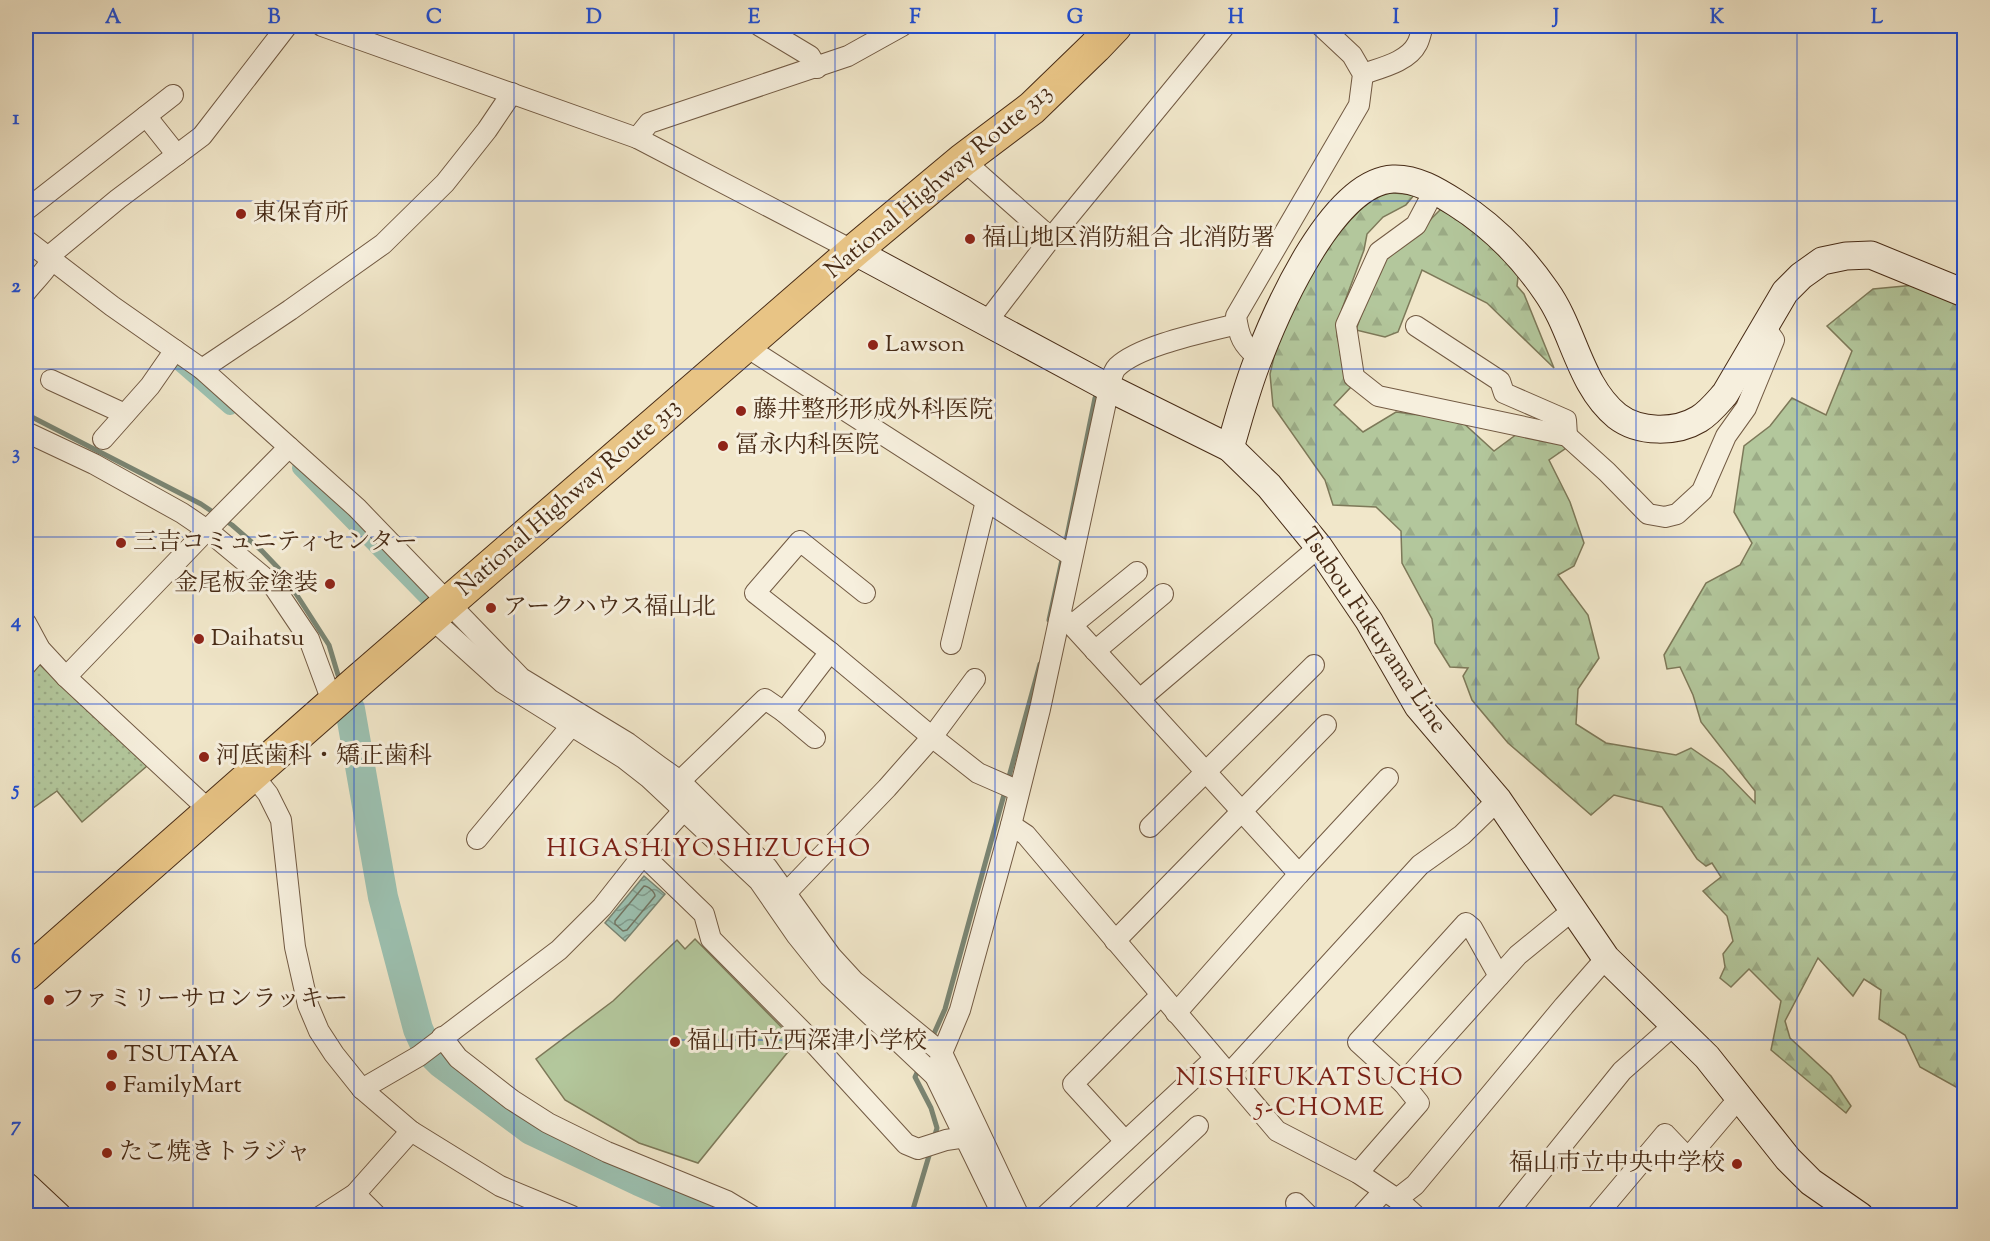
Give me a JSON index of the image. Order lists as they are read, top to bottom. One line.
{"streets":{"highway":["National Highway Route 313"],"main road":["Tsubou Fukuyama Line"]},"crossings":[["National Highway Route 313","Tsubou Fukuyama Line"]],"districts":["HIGASHIYOSHIZUCHO","NISHIFUKATSUCHO 5-CHOME"],"places":["東保育所","福山地区消防組合 北消防署","Lawson","藤井整形形成外科医院","冨永内科医院","三吉コミュニティセンター","金尾板金塗装","アークハウス福山北","Daihatsu","河底歯科・矯正歯科","ファミリーサロンラッキー","福山市立西深津小学校","TSUTAYA","FamilyMart","たこ焼きトラジャ","福山市立中央中学校"],"grid":{"columns":["A","B","C","D","E","F","G","H","I","J","K","L"],"rows":["1","2","3","4","5","6","7"]}}
